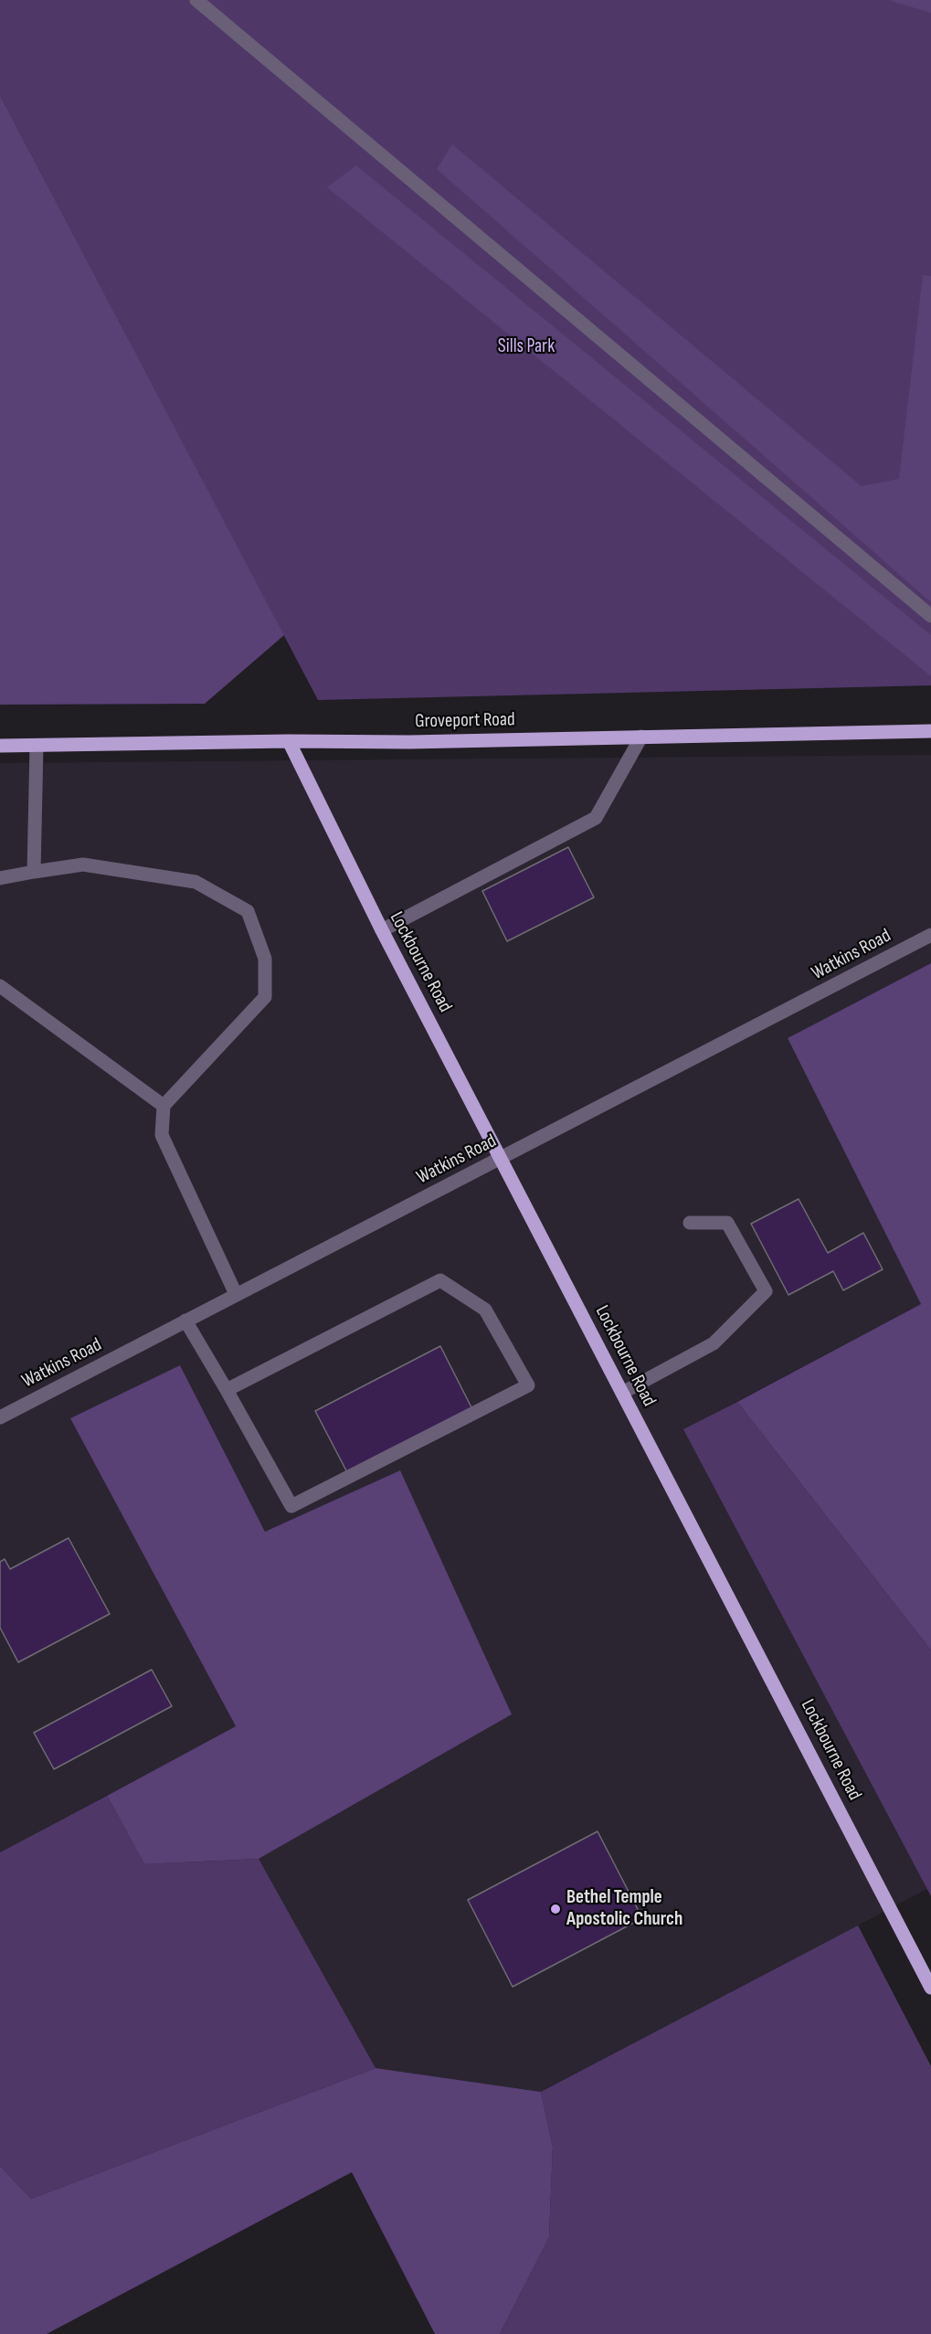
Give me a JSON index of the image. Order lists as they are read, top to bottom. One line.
{"streets":{"main road":["Groveport Road","Lockbourne Road"],"street":["Watkins Road"]},"crossings":[["Groveport Road","Lockbourne Road"],["Watkins Road","Lockbourne Road"]],"parks":["Sills Park"],"places":["Bethel Temple Apostolic Church"]}
